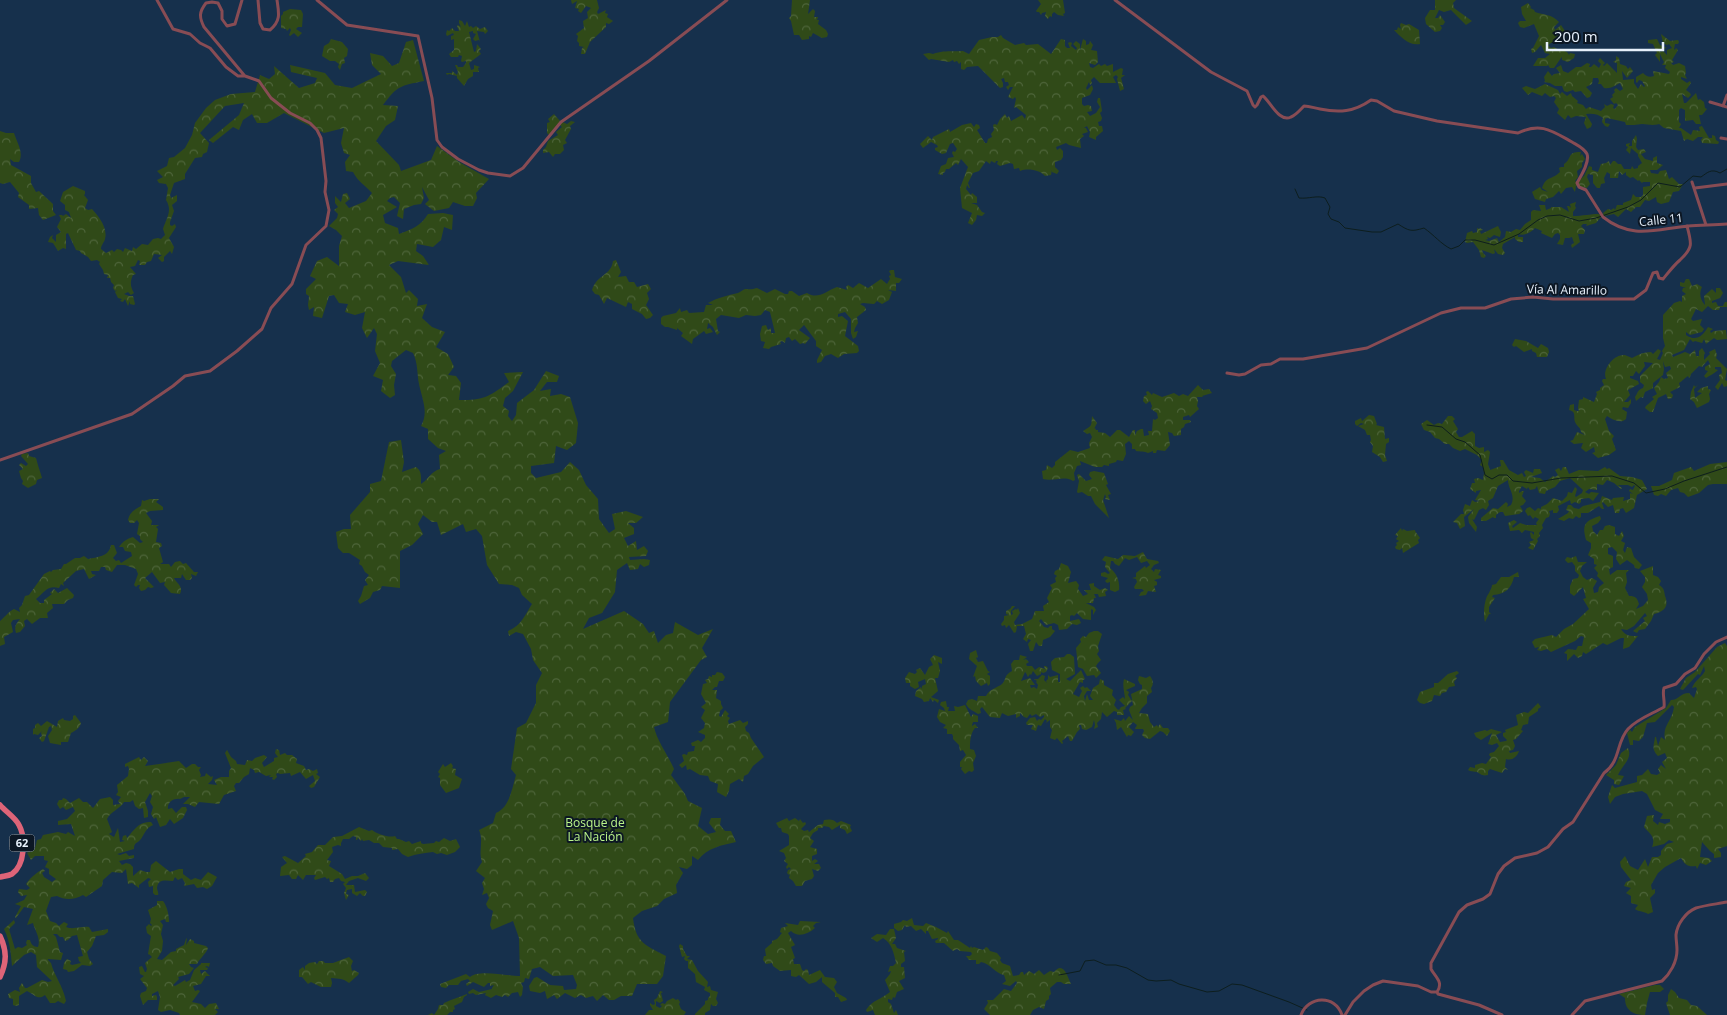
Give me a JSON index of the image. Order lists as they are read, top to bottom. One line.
{"streets":{"main road":["62"],"street":["Calle 11","Vía Al Amarillo"]},"crossings":[["Calle 11","Vía Al Amarillo"]],"parks":["Bosque de La Nación"],"scale_bar":"200 m"}
